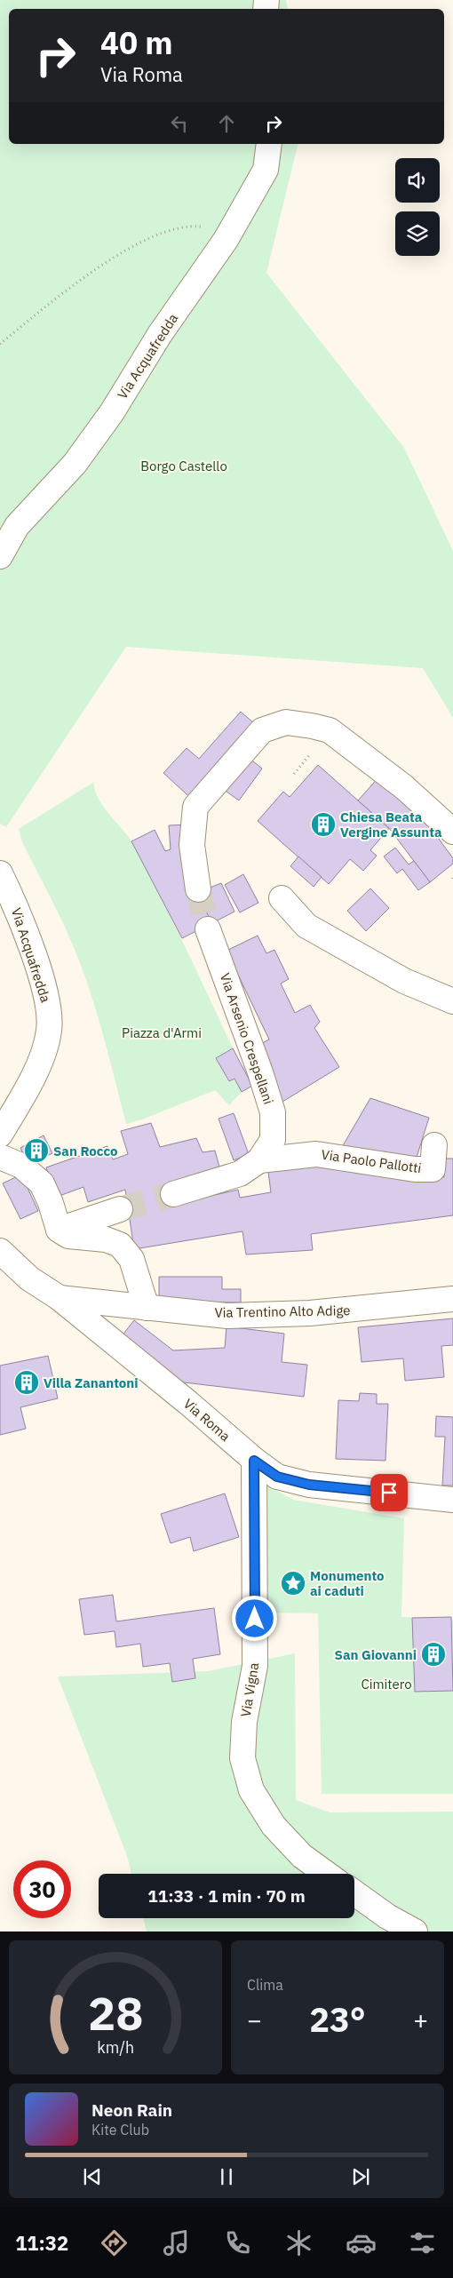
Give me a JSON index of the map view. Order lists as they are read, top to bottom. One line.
{"streets":{"street":["Via Acquafredda","Via Arsenio Crespellani","Via Paolo Pallotti","Via Trentino Alto Adige","Via Roma","Via Vigna"]},"crossings":[["Via Arsenio Crespellani","Via Paolo Pallotti"],["Via Trentino Alto Adige","Via Roma"],["Via Roma","Via Vigna"]],"parks":["Borgo Castello","Piazza d'Armi","Cimitero"],"places":{"building":["Chiesa Beata Vergine Assunta","San Rocco","Villa Zanantoni","San Giovanni"],"place":["Monumento ai caduti"]},"page":{"turn":["40 m","Via Roma"],"limit":"30","trip":"11:33 · 1 min · 70 m","tile":"Clima","heat":["−","23°","+"],"song":["Neon Rain","Kite Club"],"tabs":"11:32","gauge":["28","km/h"]}}
